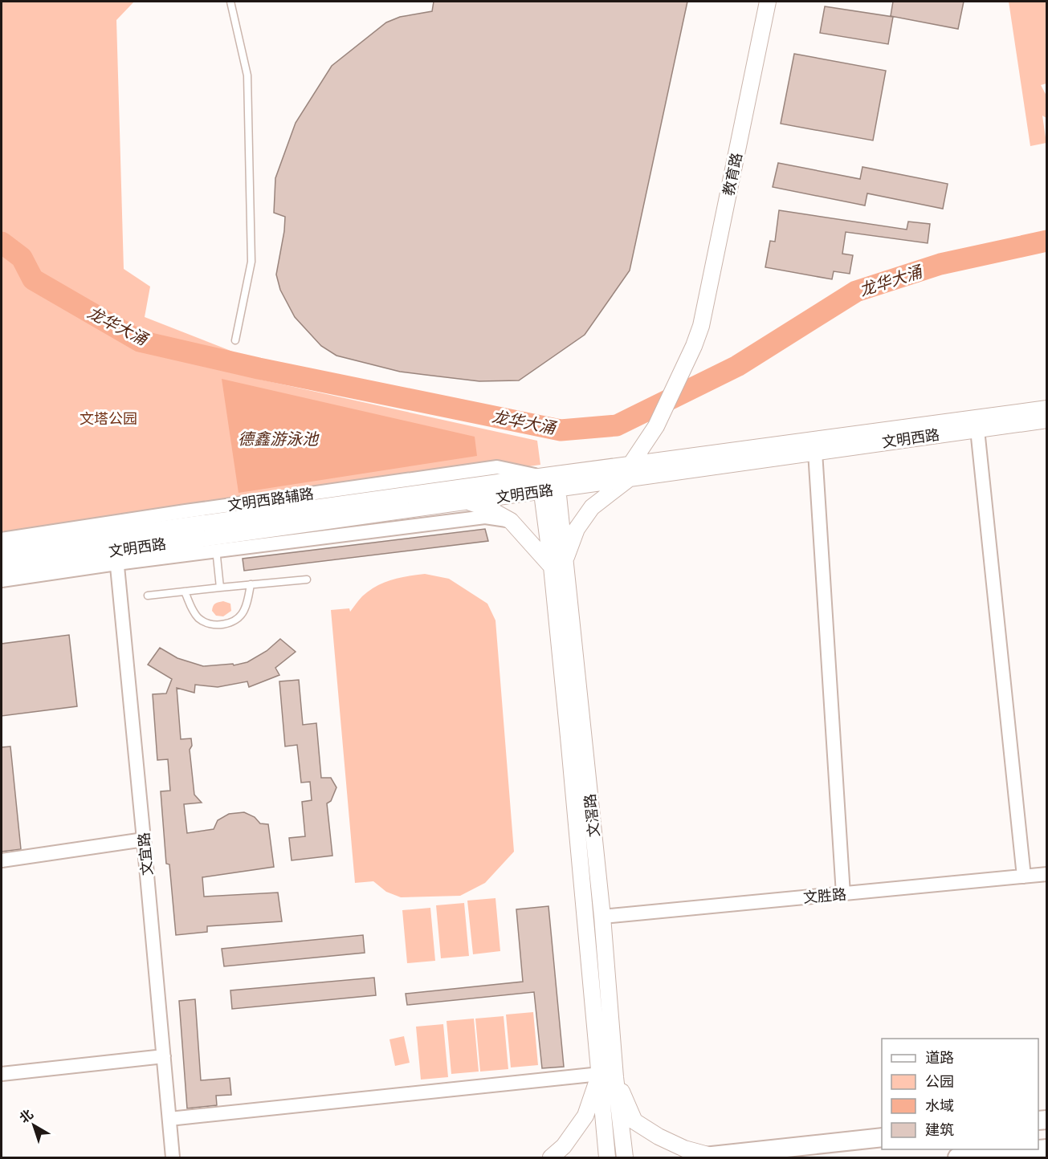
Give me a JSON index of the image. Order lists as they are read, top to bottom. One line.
{"streets":{"street":["教育路","文明西路","文明西路辅路","文滘路","文宜路","文胜路"]},"crossings":[["教育路","文明西路"],["文明西路","文明西路辅路"],["文明西路","文滘路"],["文明西路","文宜路"],["文明西路辅路","文滘路"],["文滘路","文胜路"]],"water":["龙华大涌","德鑫游泳池"],"parks":["文塔公园"],"legend":["道路","公园","水域","建筑"],"north":"top left"}
